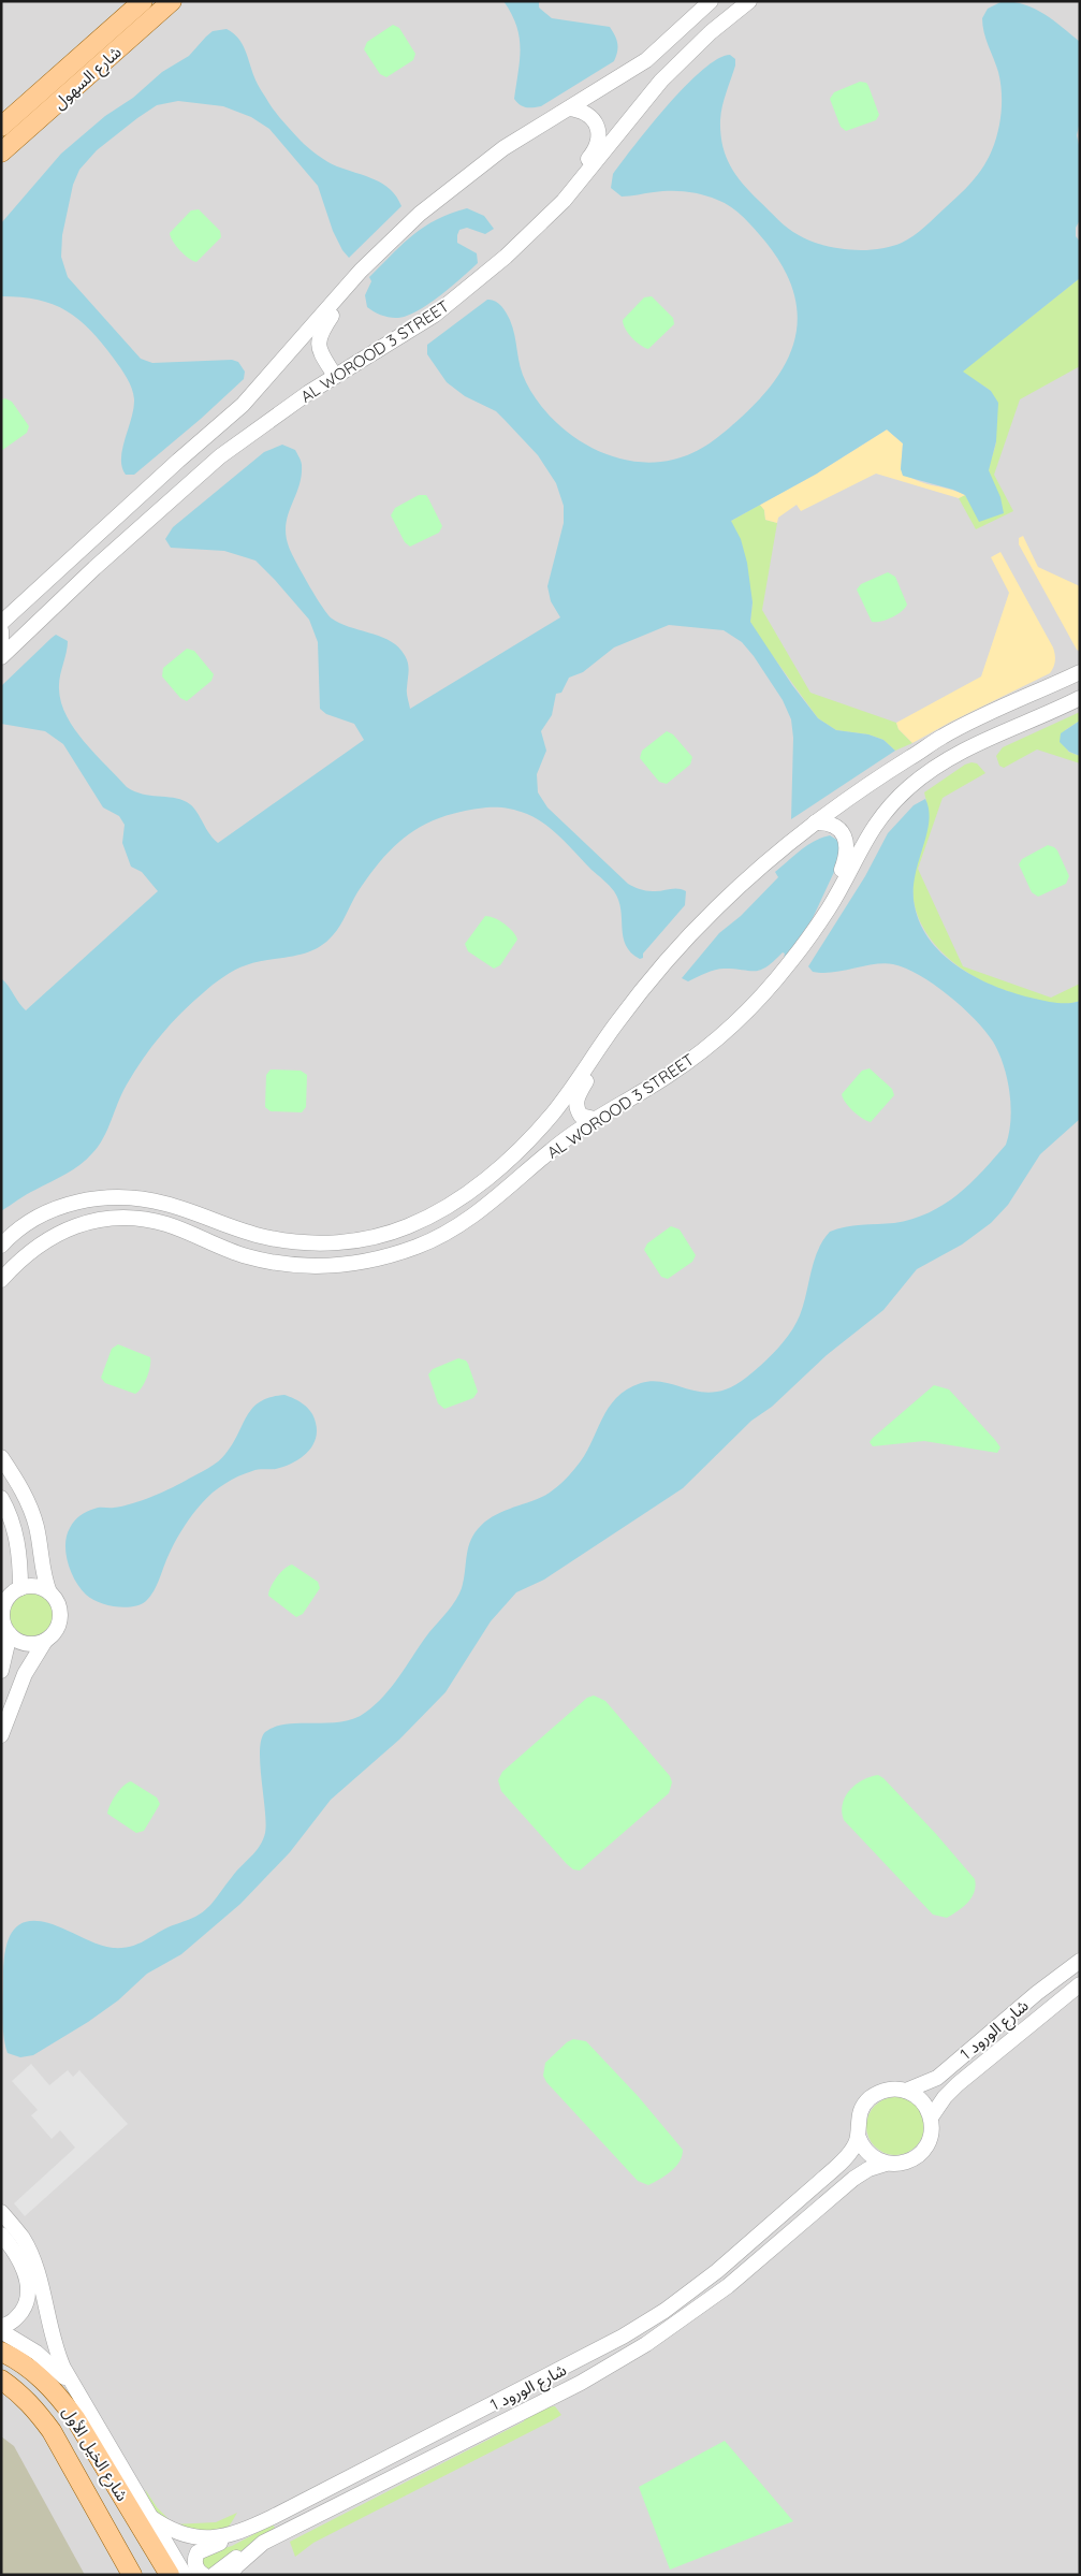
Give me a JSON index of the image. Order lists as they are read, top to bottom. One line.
{"streets":{"main road":["شارع السهول","شارع الخيل الأول"],"street":["AL WOROOD 3 STREET","شارع الورود 1"]},"crossings":[["شارع الورود 1","شارع الخيل الأول"]]}
